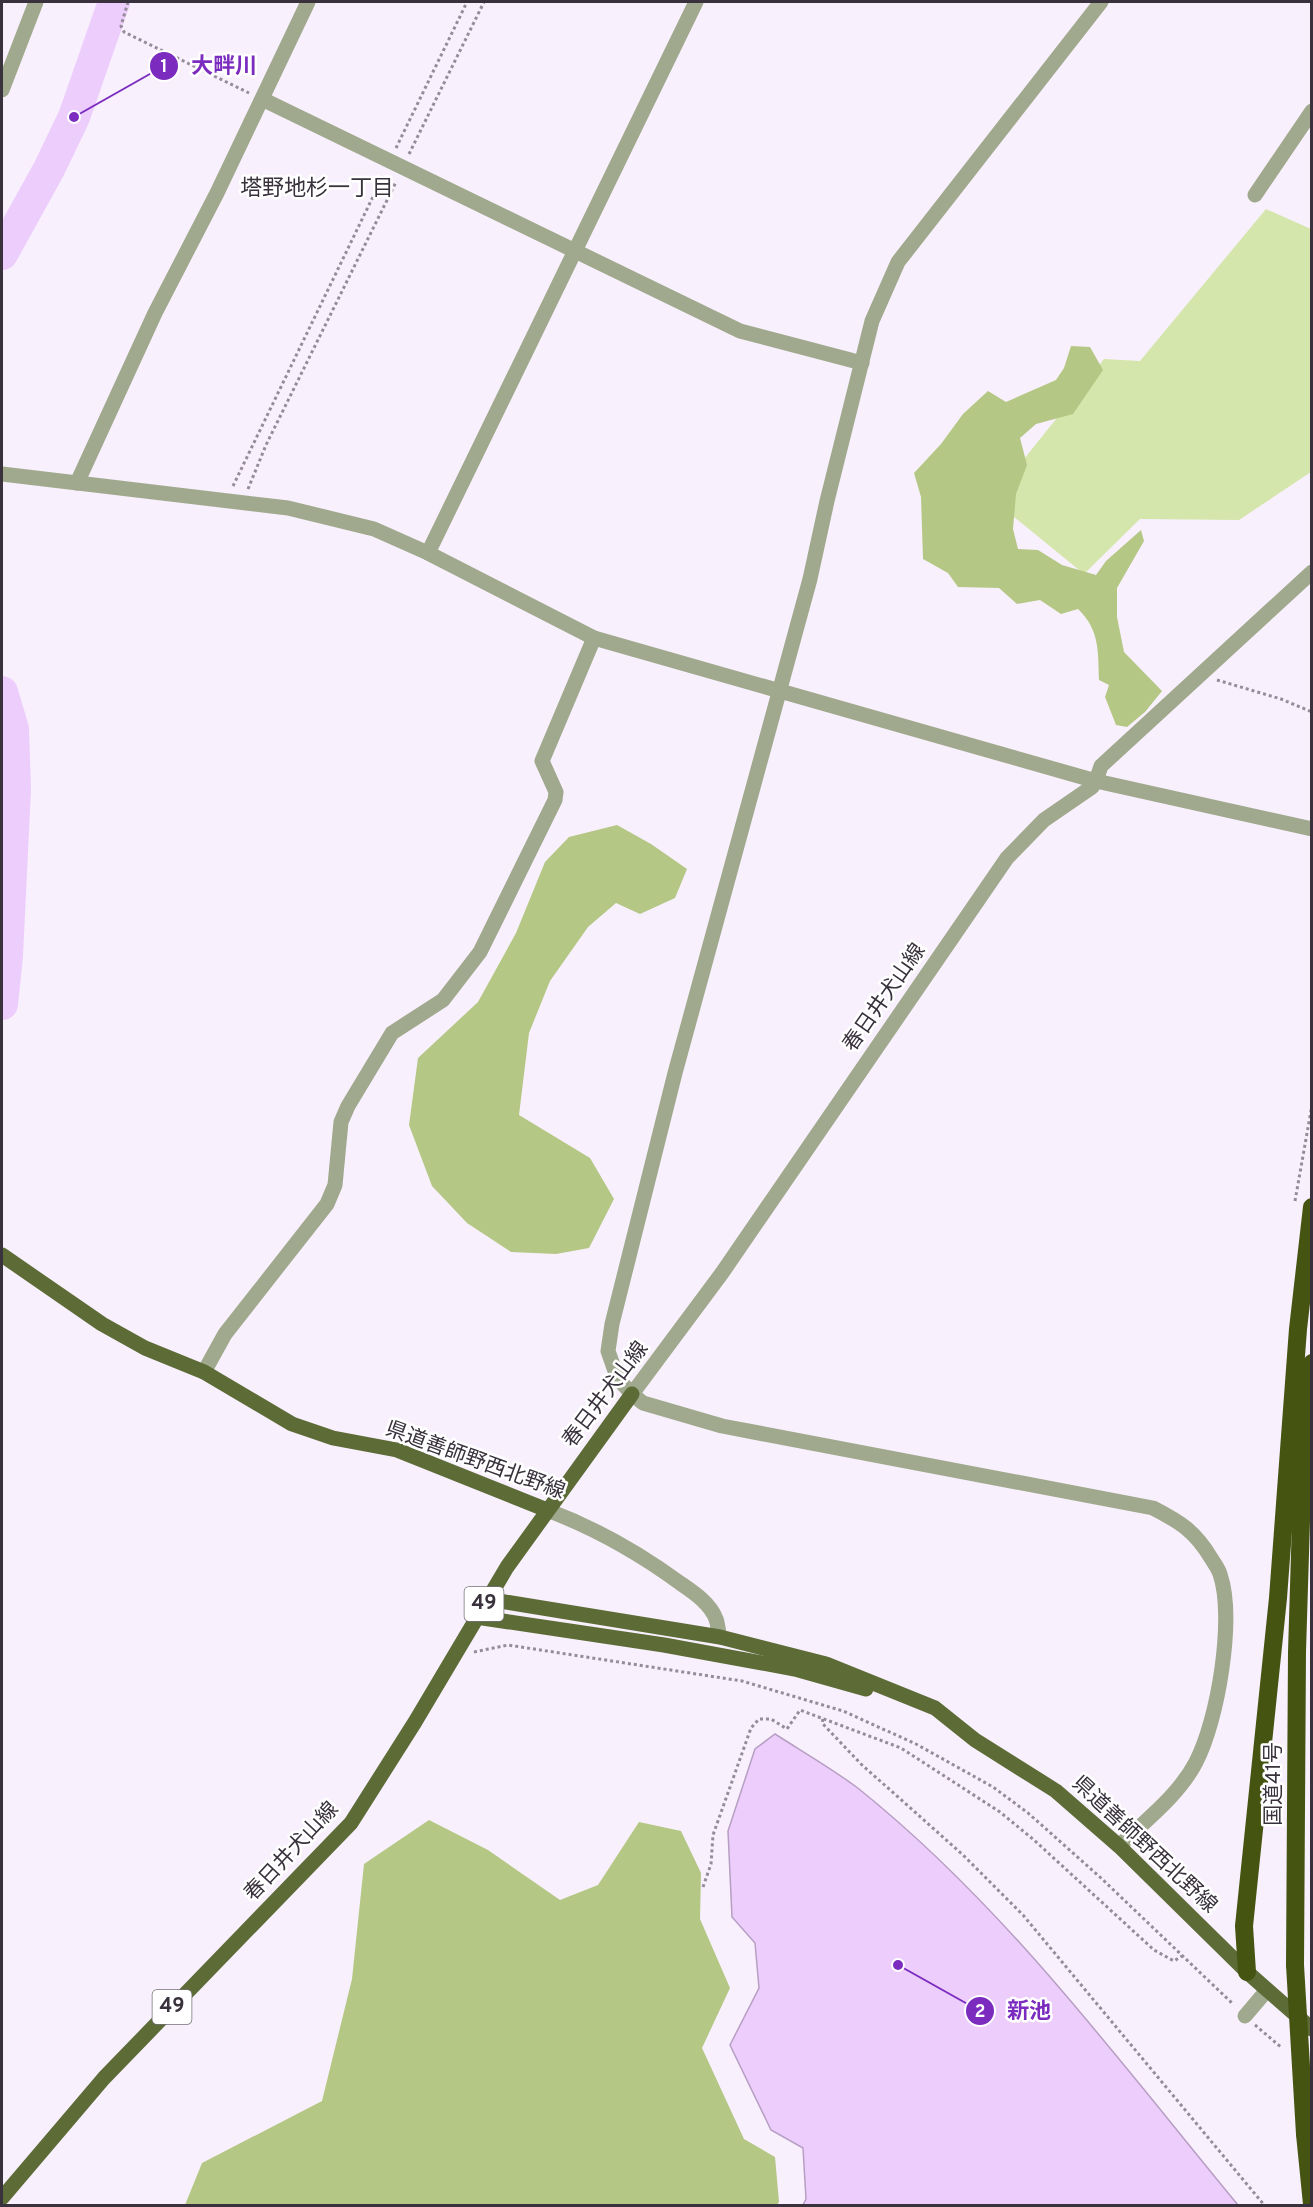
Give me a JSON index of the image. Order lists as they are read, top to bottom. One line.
{"streets":{"highway":["国道41号"],"main road":["春日井犬山線","県道善師野西北野線","49"]},"crossings":[["春日井犬山線","県道善師野西北野線"]],"districts":["塔野地杉一丁目"],"places":["大畔川","新池"]}
